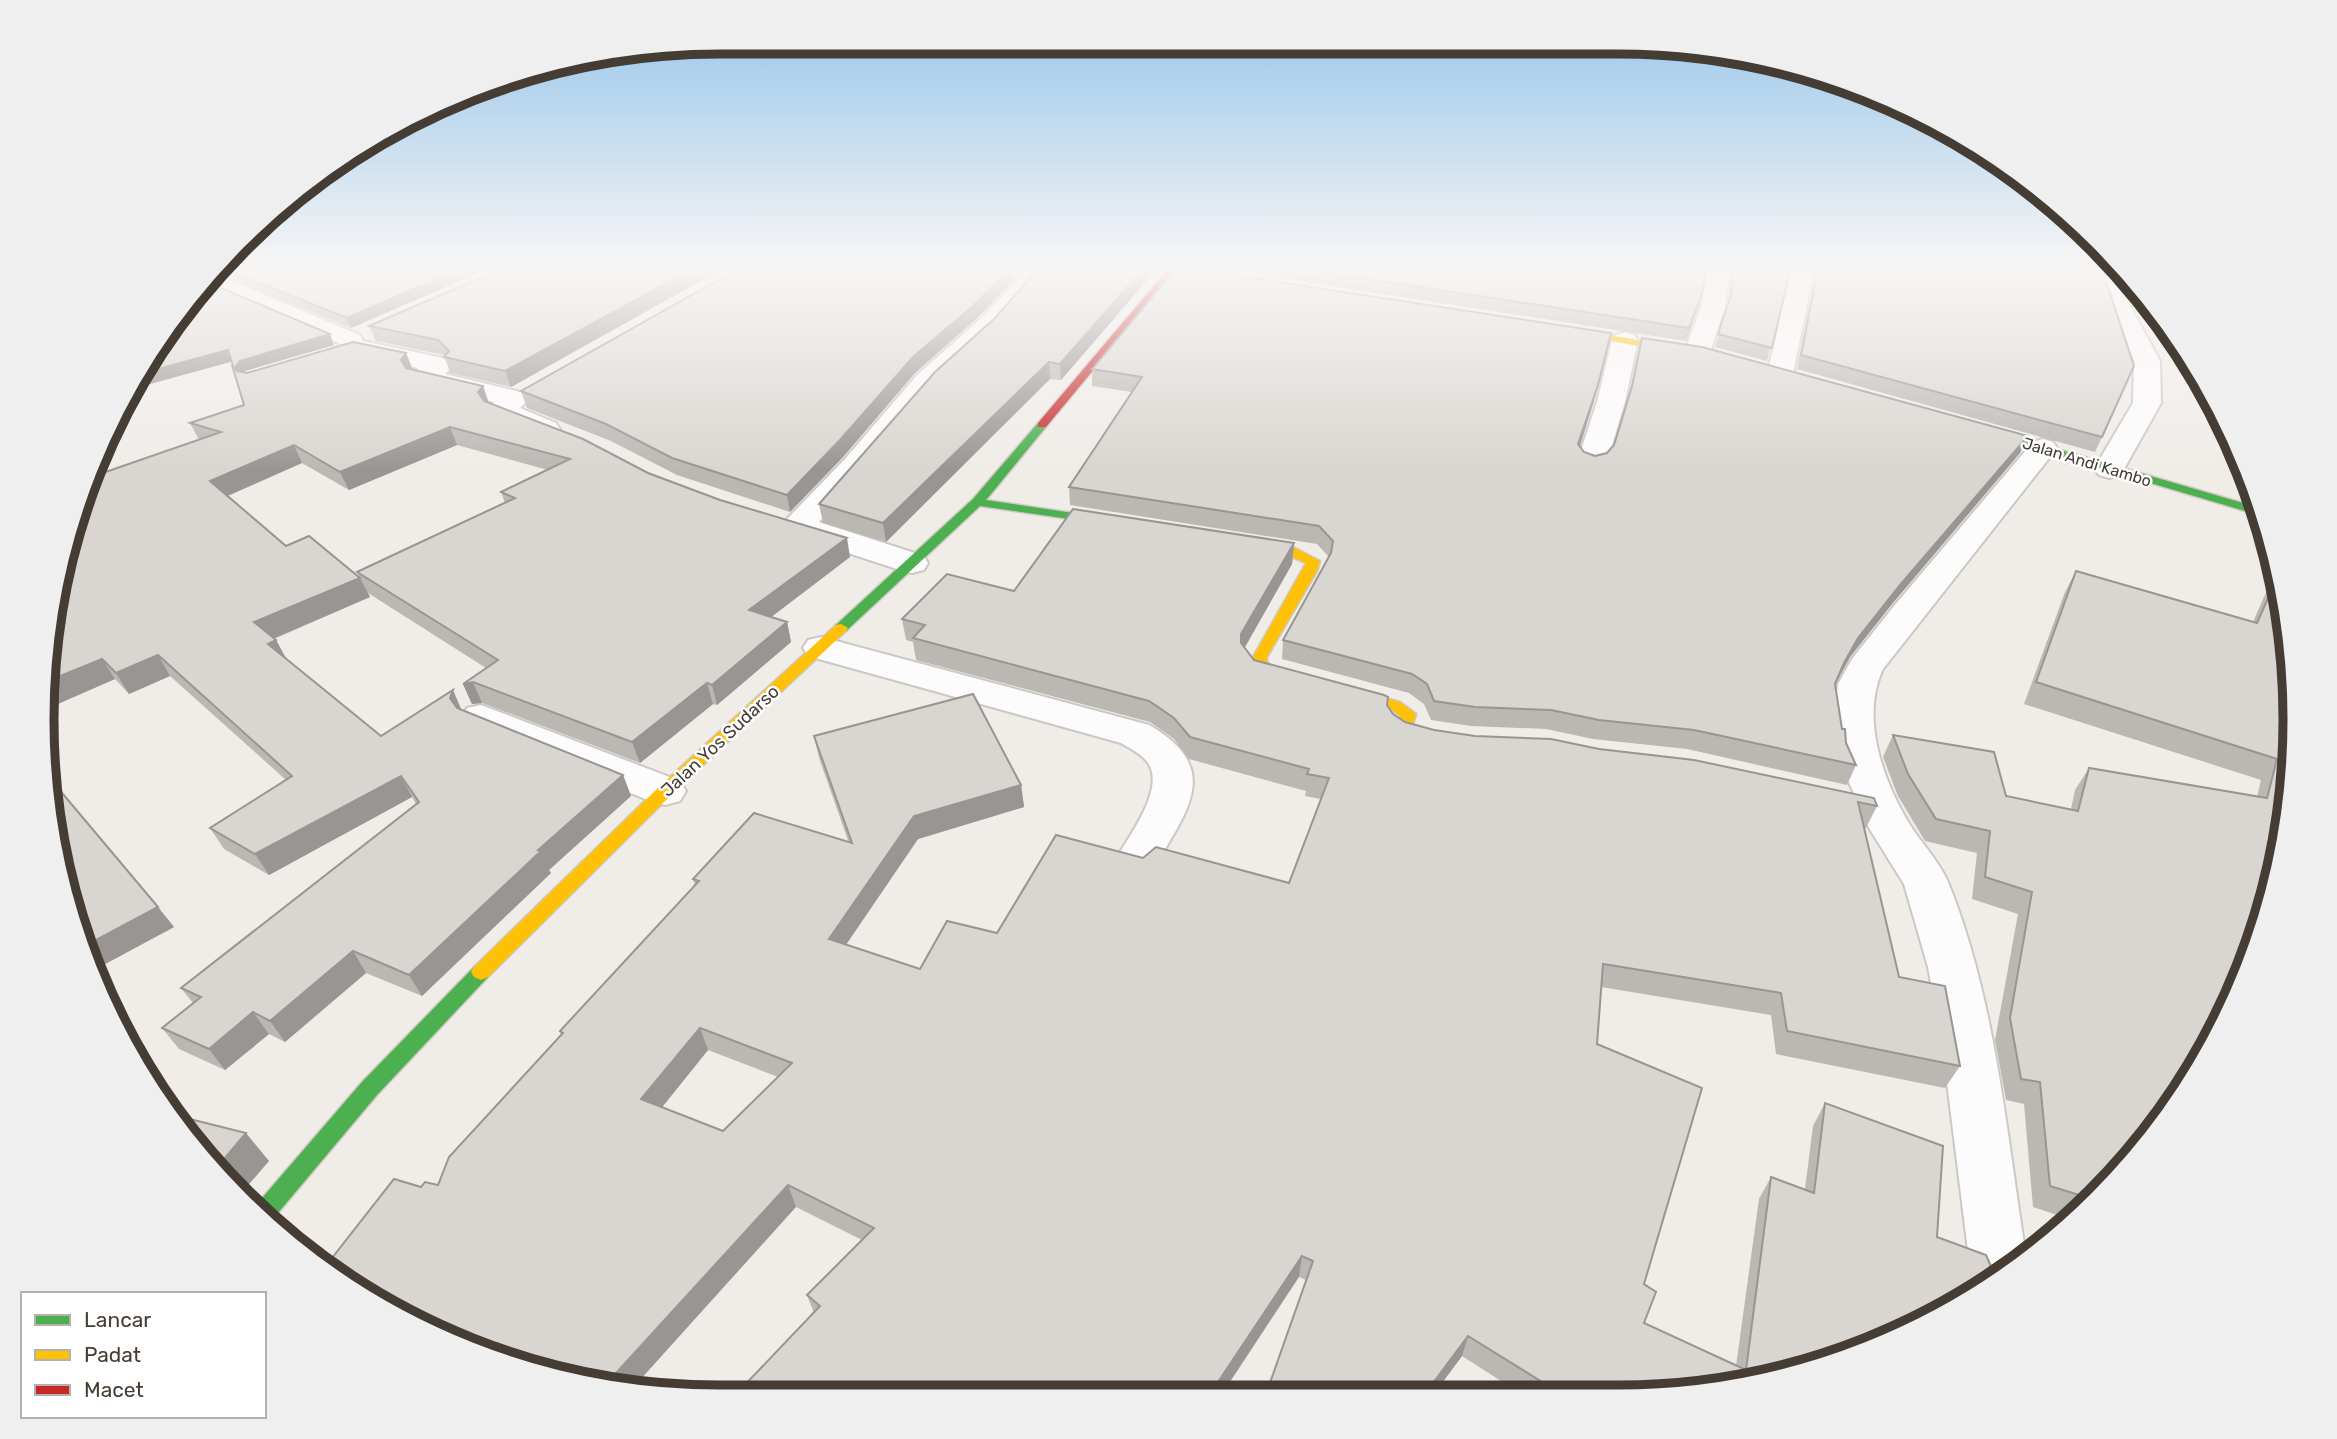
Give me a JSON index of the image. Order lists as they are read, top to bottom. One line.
{"streets":{"street":["Jalan Andi Kambo","Jalan Yos Sudarso"]},"legend":["Lancar","Padat","Macet"]}
